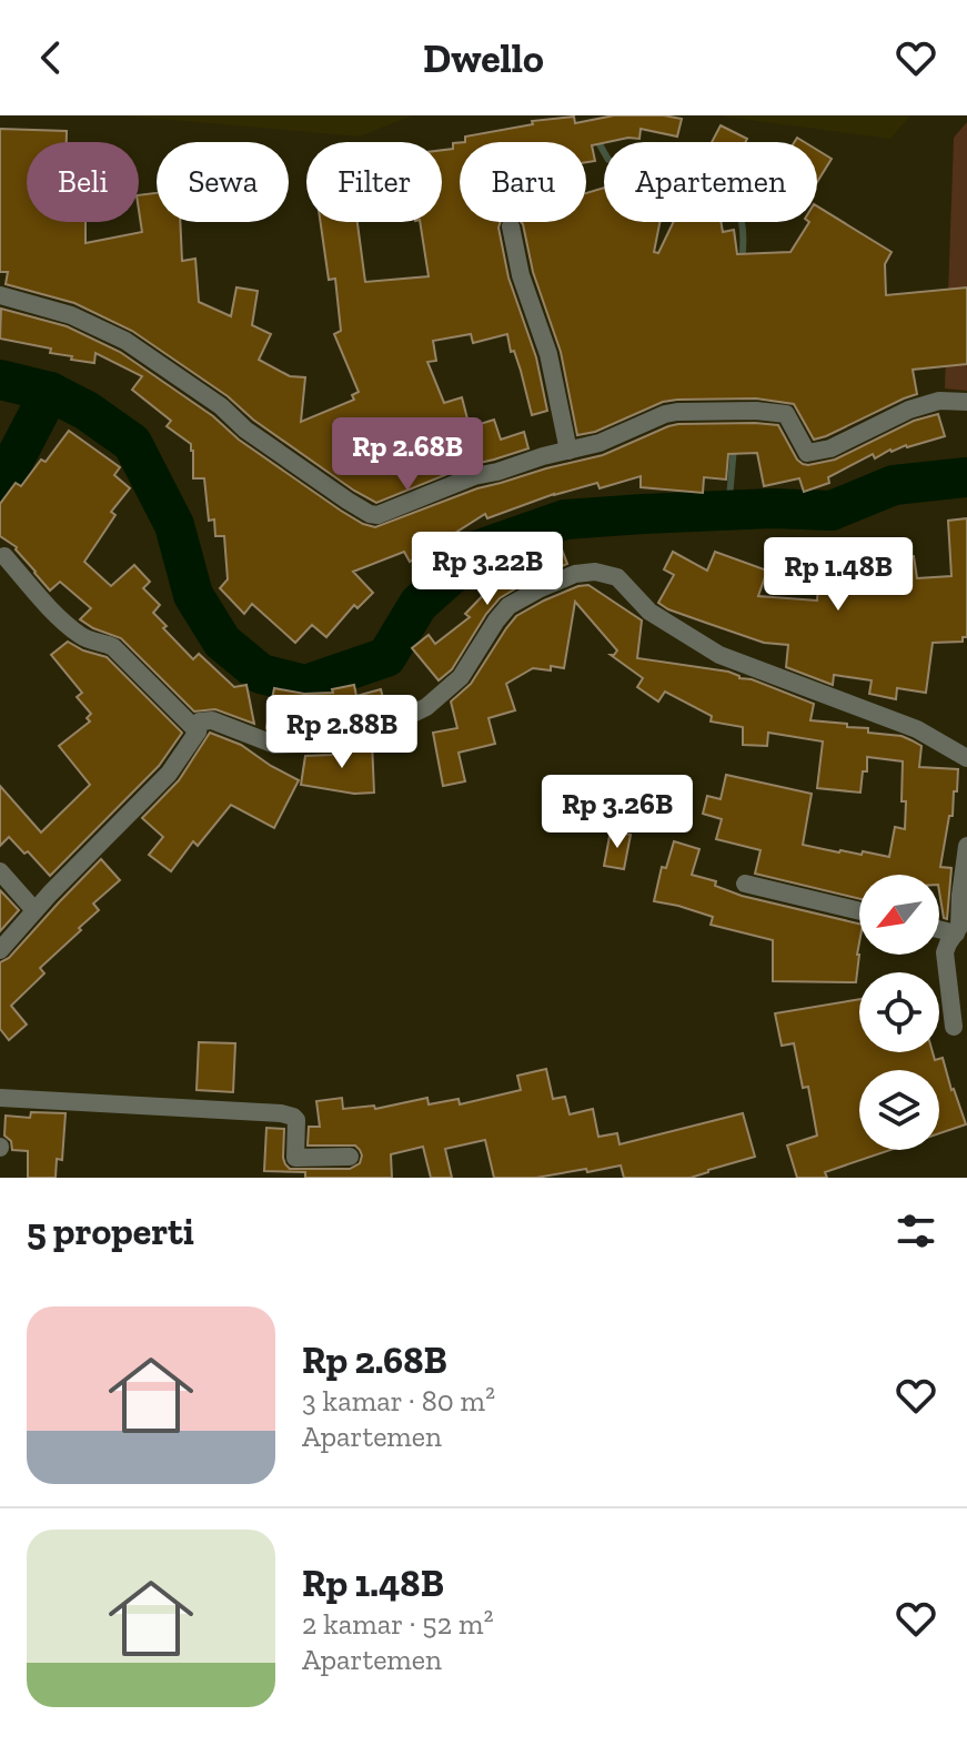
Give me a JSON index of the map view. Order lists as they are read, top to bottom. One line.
{"north":"bottom left","page":{"header":"Dwello","chip":["Beli","Sewa","Filter","Baru","Apartemen"],"price":["Rp 2.68B","Rp 3.22B","Rp 1.48B","Rp 2.88B","Rp 3.26B"],"heading":"5 properti","list":[{"name":"Rp 2.68B","note":"3 kamar · 80 m² · Apartemen"},{"name":"Rp 1.48B","note":"2 kamar · 52 m² · Apartemen"}]}}
